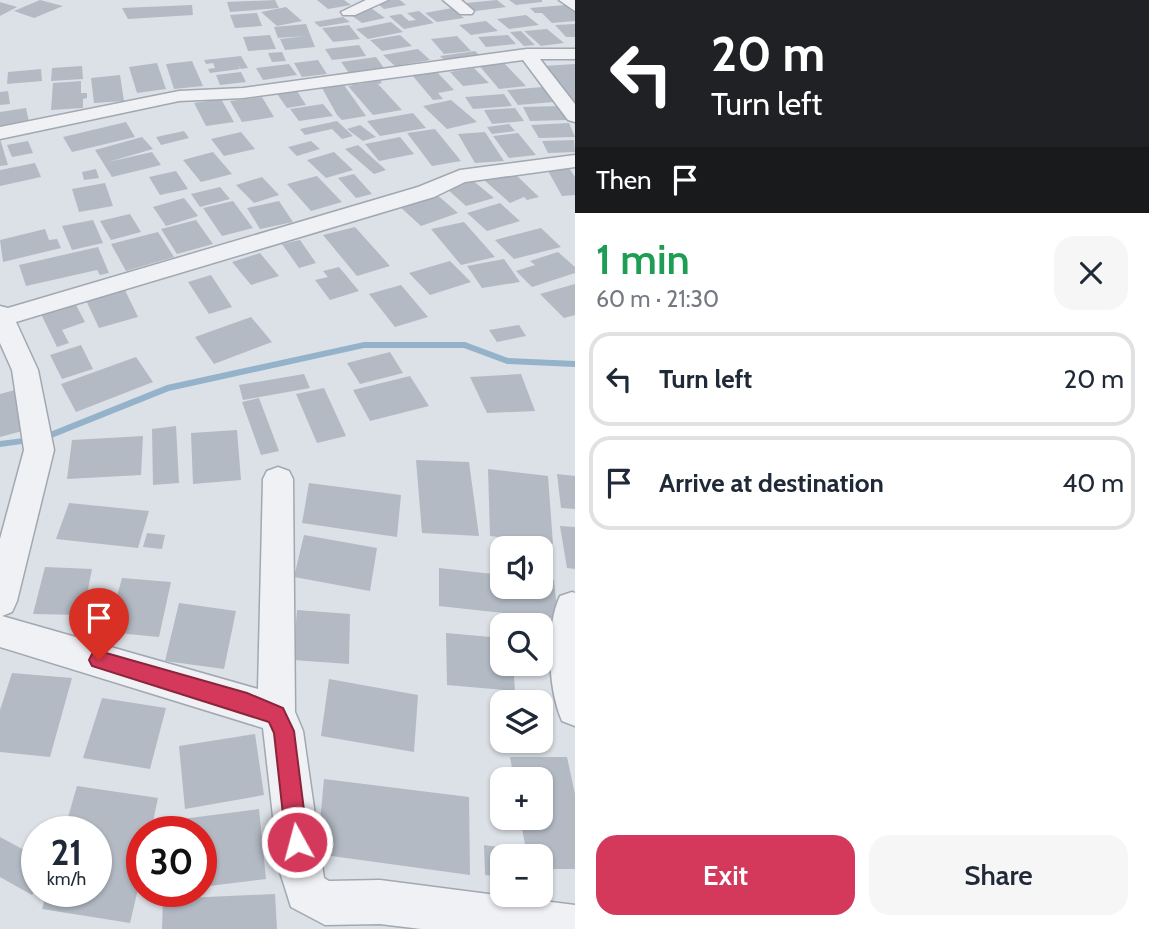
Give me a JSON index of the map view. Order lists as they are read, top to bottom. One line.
{"page":{"turn":["20 m","Turn left"],"then":"Then","heading":["1 min","60 m · 21:30"],"list":[{"name":"Turn left","value":"20 m"},{"name":"Arrive at destination","value":"40 m"}],"map_buttons":["+","−"],"speed":"21 km/h","limit":"30","buttons":["Exit","Share"]}}
